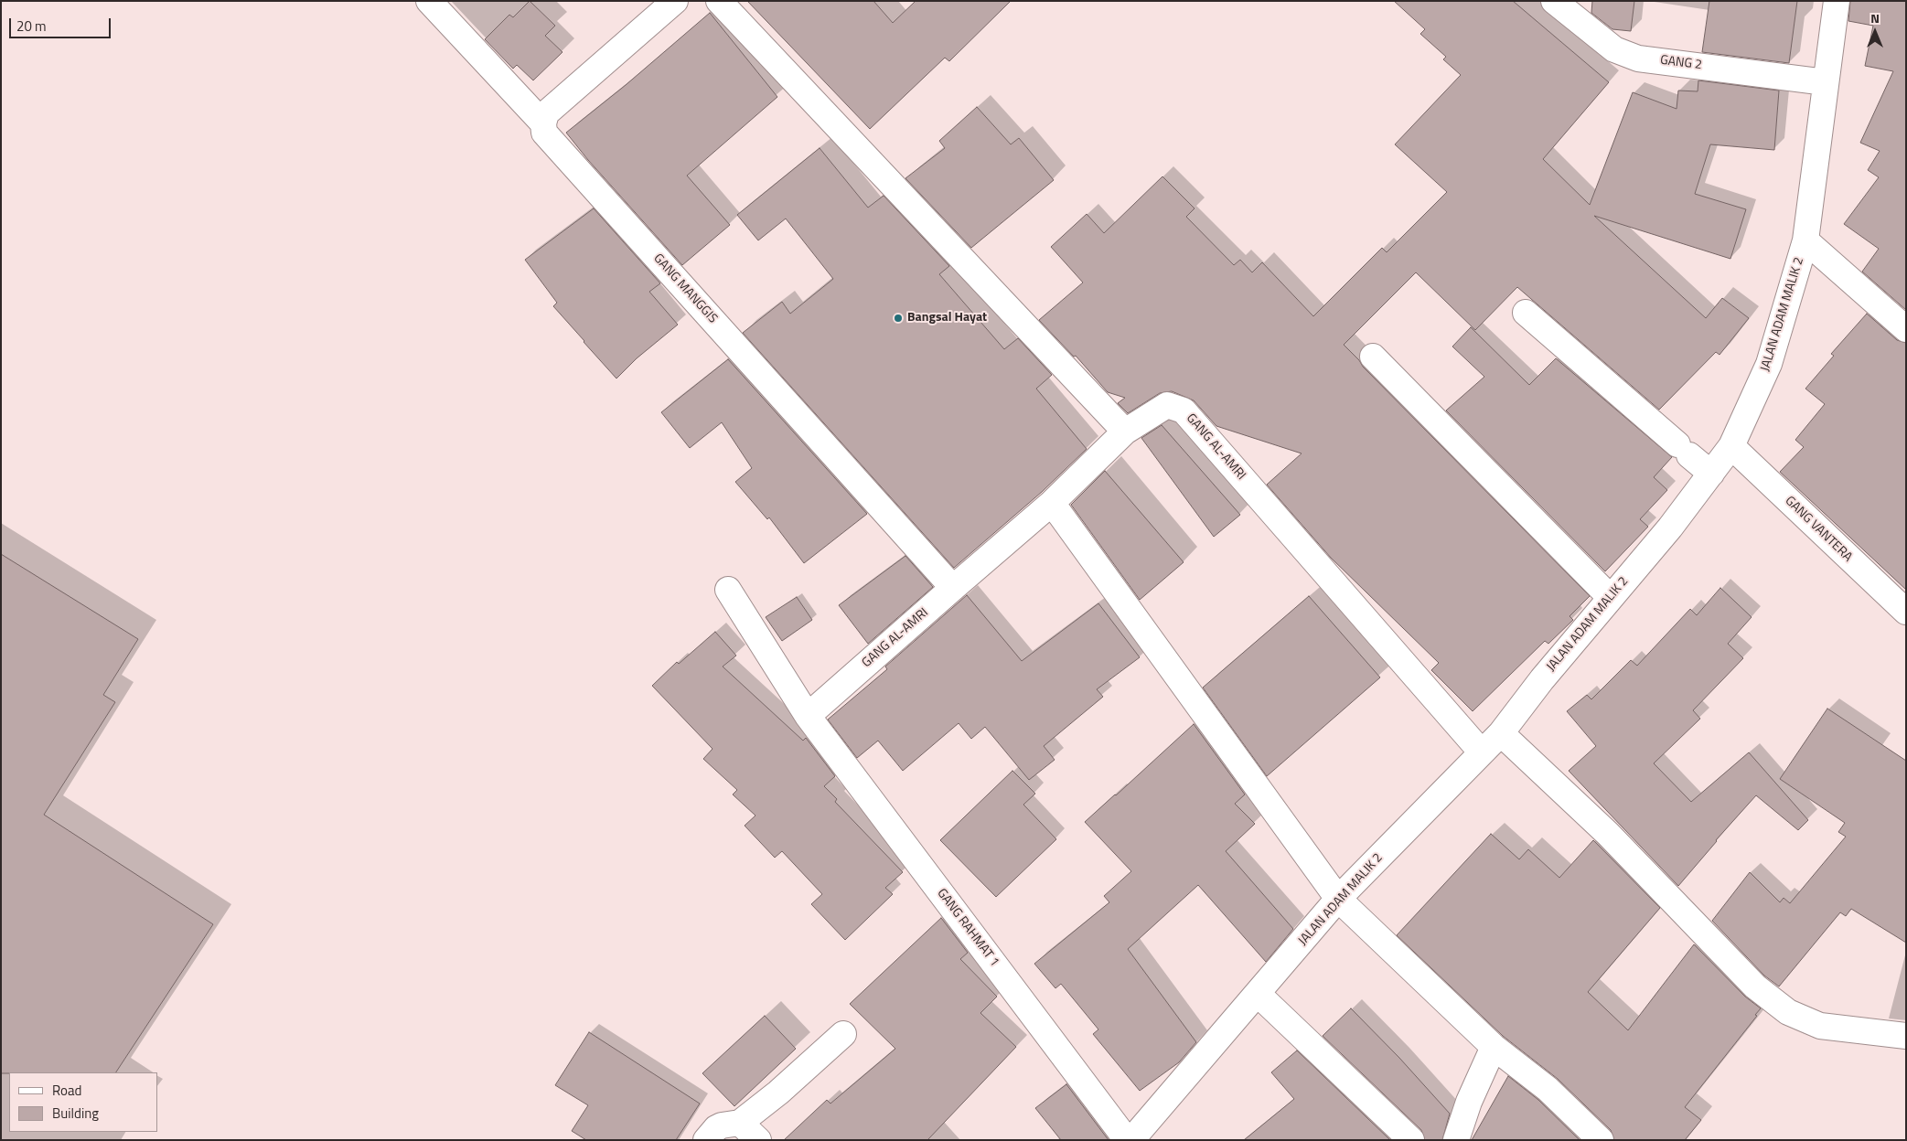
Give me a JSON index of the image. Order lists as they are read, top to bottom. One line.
{"streets":{"street":["GANG 2","GANG MANGGIS","JALAN ADAM MALIK 2","GANG AL-AMRI","GANG VANTERA","GANG RAHMAT 1"]},"crossings":[["GANG 2","JALAN ADAM MALIK 2"],["GANG MANGGIS","GANG AL-AMRI"],["JALAN ADAM MALIK 2","GANG AL-AMRI"],["JALAN ADAM MALIK 2","GANG VANTERA"],["GANG AL-AMRI","GANG RAHMAT 1"]],"places":["Bangsal Hayat"],"legend":["Road","Building"],"scale_bar":"20 m","north":"top"}
